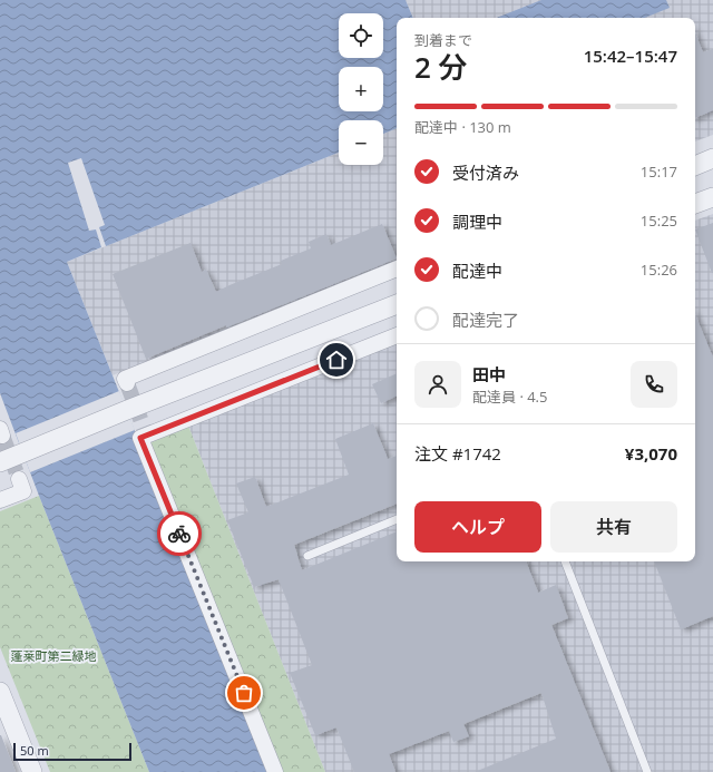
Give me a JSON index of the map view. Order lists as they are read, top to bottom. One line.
{"parks":["蓬莱町第二緑地"],"scale_bar":"50 m","page":{"map_buttons":["+","−"],"heading":["2 分","到着まで","15:42–15:47"],"panel":["田中","配達員 · 4.5","注文 #1742","¥3,070"],"bar":"配達中 · 130 m","list":[["受付済み","15:17"],["調理中","15:25"],["配達中","15:26"],"配達完了"],"buttons":["ヘルプ","共有"],"scale":"50 m"}}
